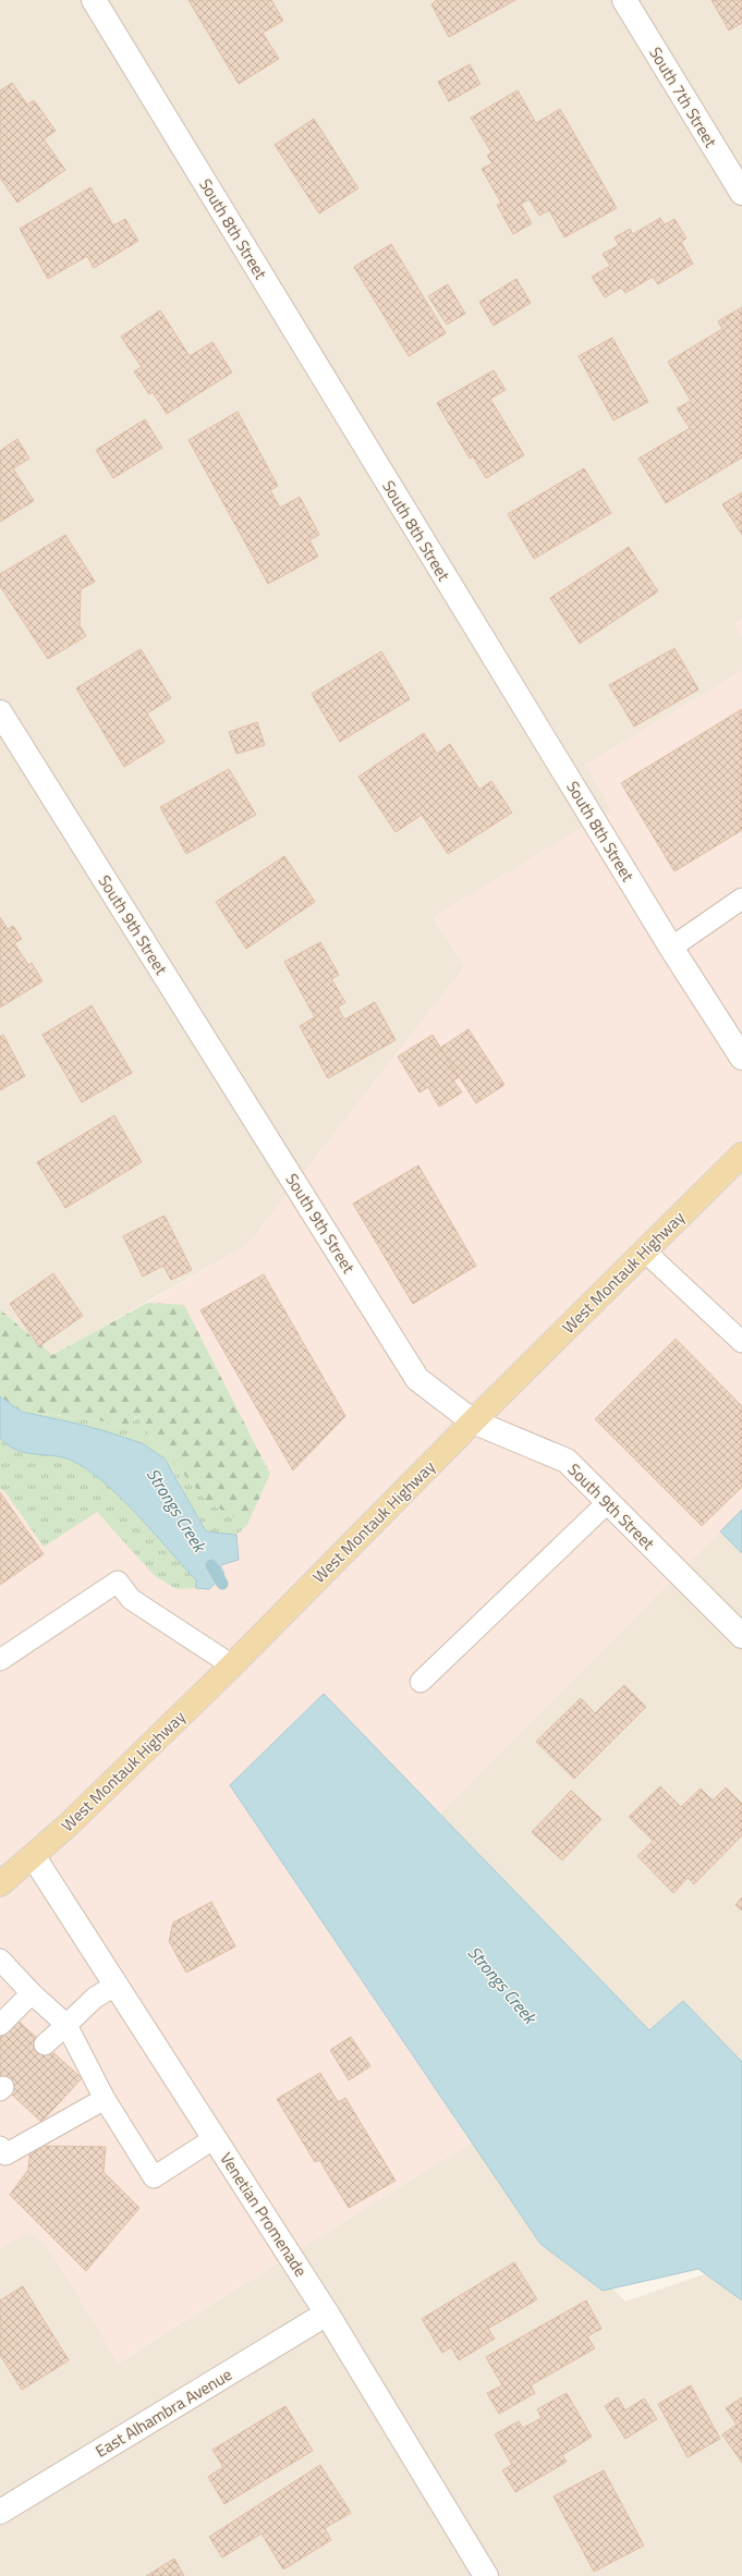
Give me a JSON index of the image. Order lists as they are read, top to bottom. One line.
{"streets":{"main road":["West Montauk Highway"],"street":["South 7th Street","South 8th Street","South 9th Street","Venetian Promenade","East Alhambra Avenue"]},"crossings":[["South 9th Street","West Montauk Highway"],["West Montauk Highway","Venetian Promenade"],["Venetian Promenade","East Alhambra Avenue"]],"water":["Strongs Creek"]}
